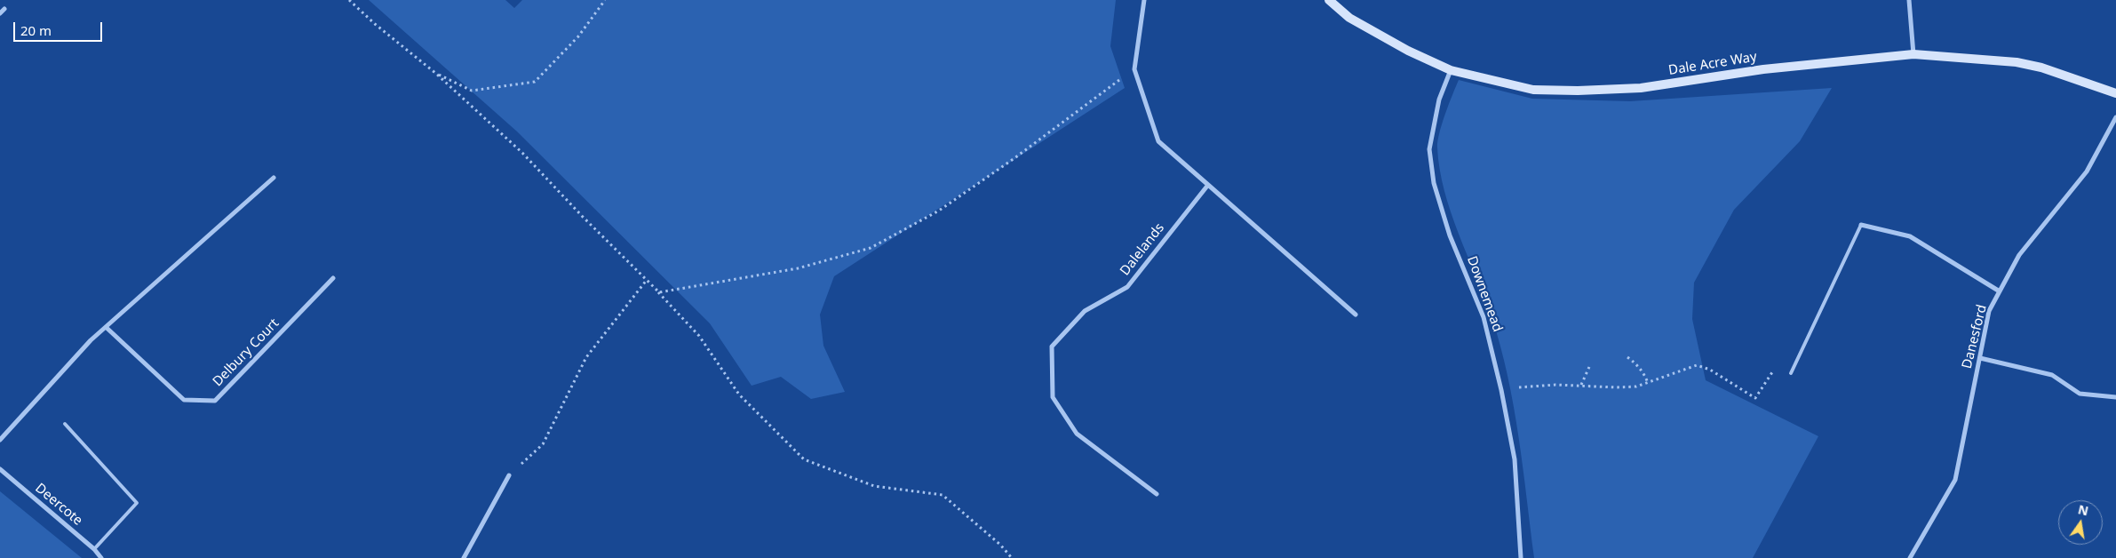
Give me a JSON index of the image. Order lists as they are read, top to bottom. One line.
{"streets":{"street":["Dale Acre Way","Dalelands","Downemead","Danesford","Delbury Court","Deercote"]},"crossings":[["Dale Acre Way","Downemead"]],"scale_bar":"20 m","north":"top"}
